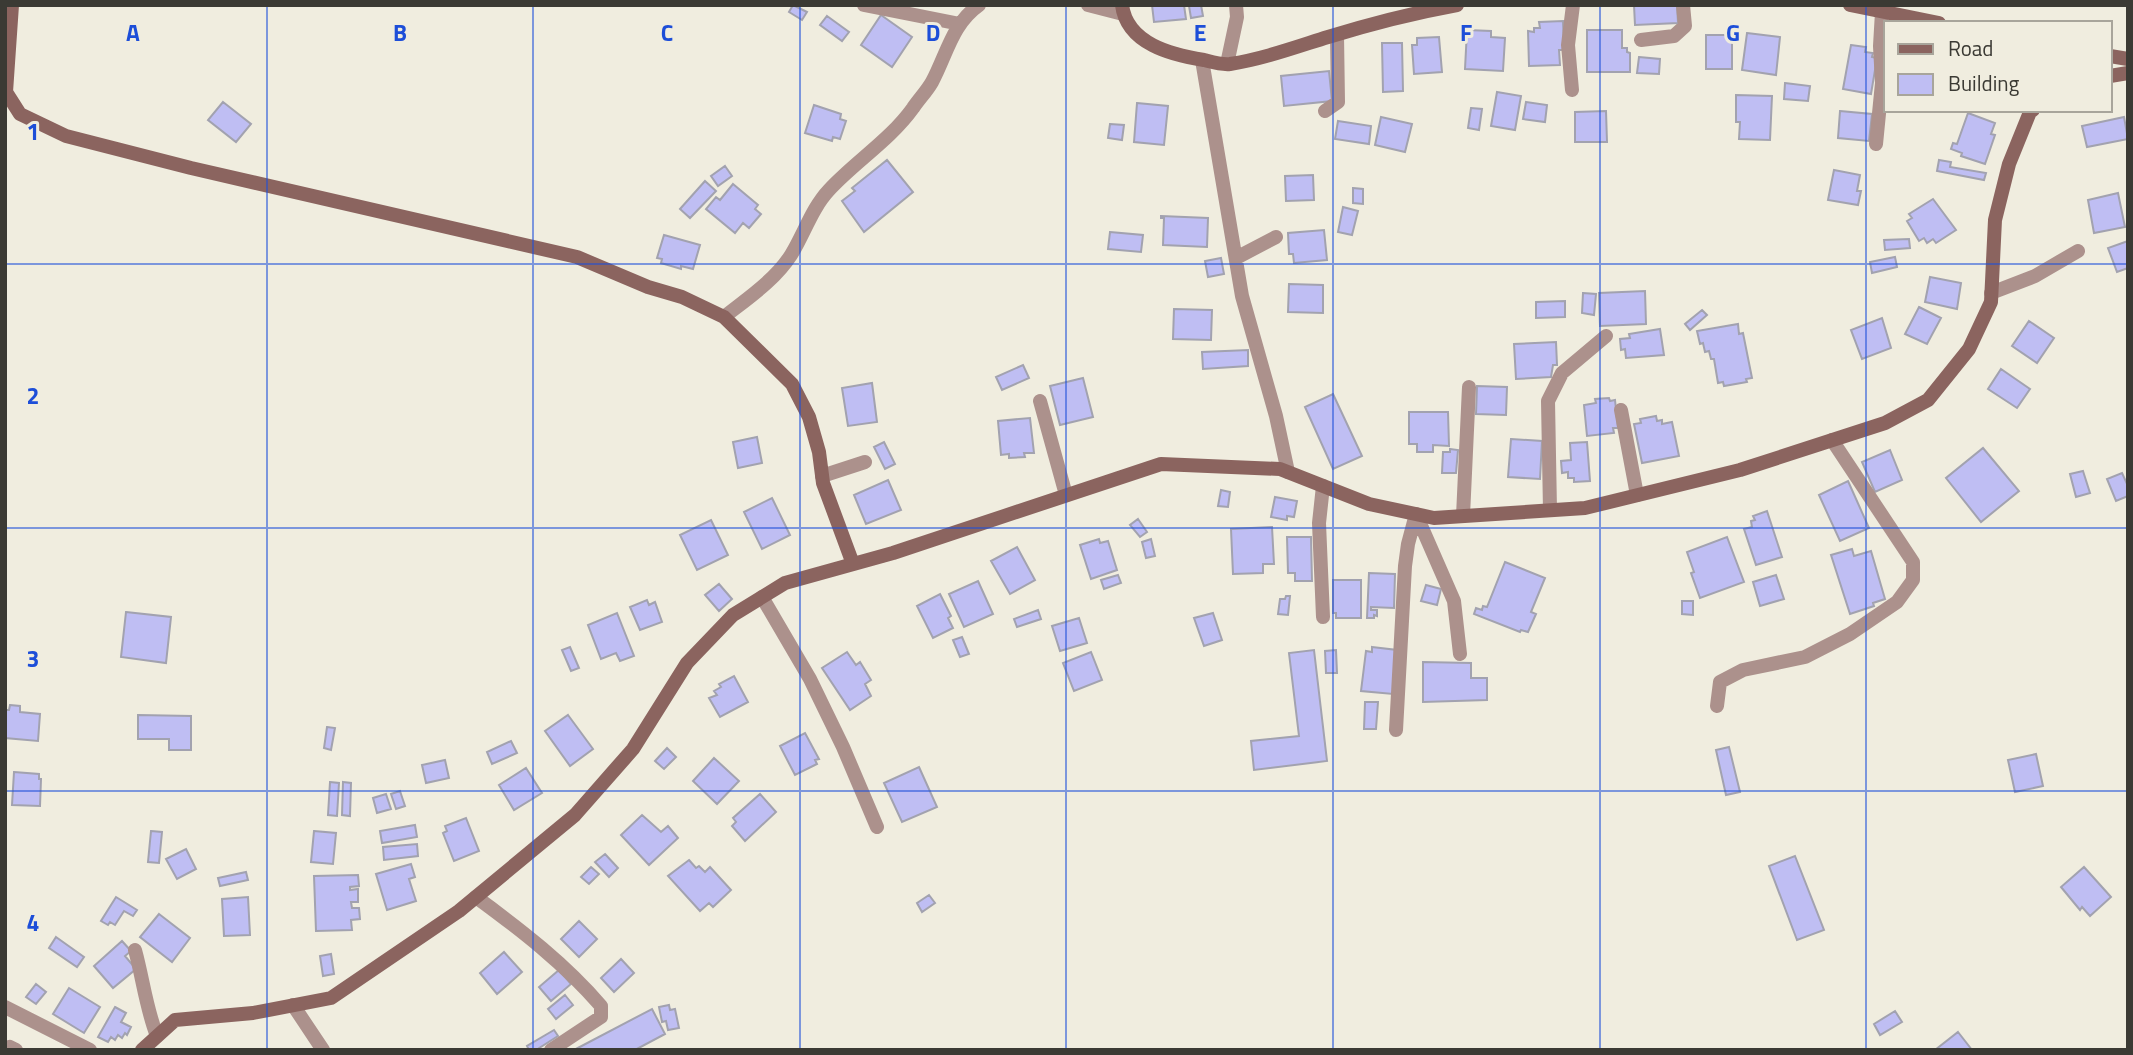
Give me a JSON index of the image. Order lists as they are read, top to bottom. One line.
{"legend":["Road","Building"],"grid":{"columns":["A","B","C","D","E","F","G"],"rows":["1","2","3","4"]}}
